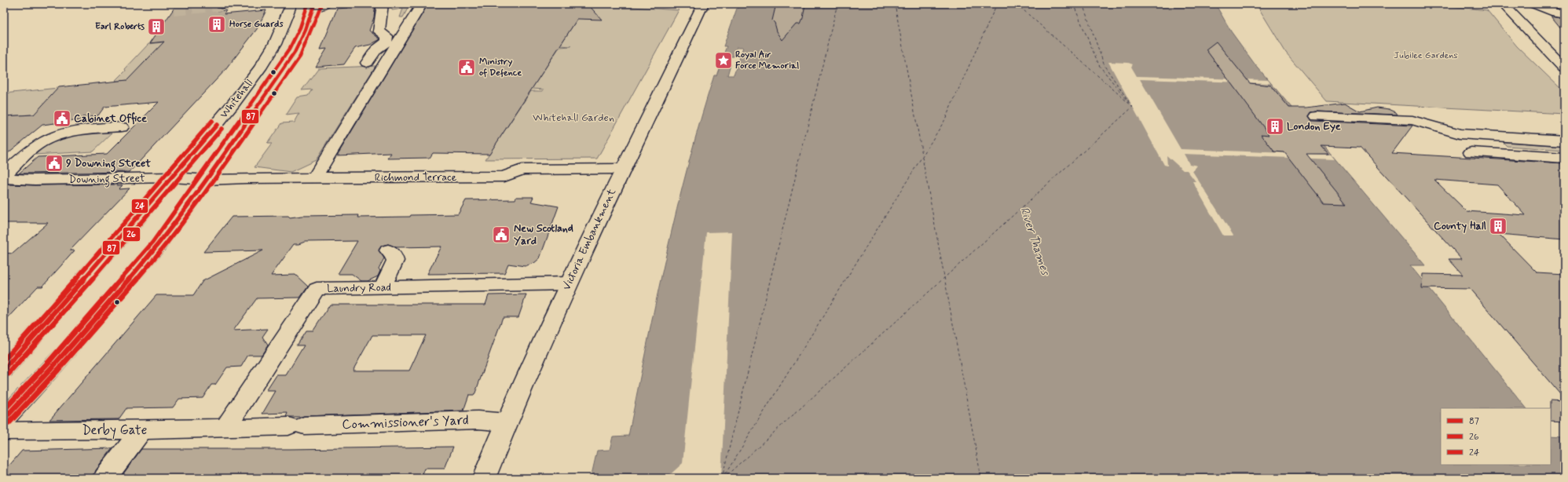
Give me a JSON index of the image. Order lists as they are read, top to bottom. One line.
{"streets":{"main road":["Whitehall","Richmond Terrace","Downing Street","Victoria Embankment","Laundry Road","Commissioner's Yard","Derby Gate"]},"crossings":[["Whitehall","Richmond Terrace"],["Whitehall","Downing Street"],["Richmond Terrace","Downing Street"],["Richmond Terrace","Victoria Embankment"],["Victoria Embankment","Laundry Road"],["Victoria Embankment","Commissioner's Yard"],["Laundry Road","Commissioner's Yard"],["Laundry Road","Derby Gate"],["Commissioner's Yard","Derby Gate"]],"water":["River Thames"],"parks":["Jubilee Gardens","Whitehall Garden"],"places":{"building":["Horse Guards","Earl Roberts","London Eye","County Hall"],"place":["Royal Air Force Memorial"],"public building":["Ministry of Defence","Cabinet Office","9 Downing Street","New Scotland Yard"]},"lines":["transit line 87","transit line 24","transit line 26"],"legend":["87","26","24"]}
